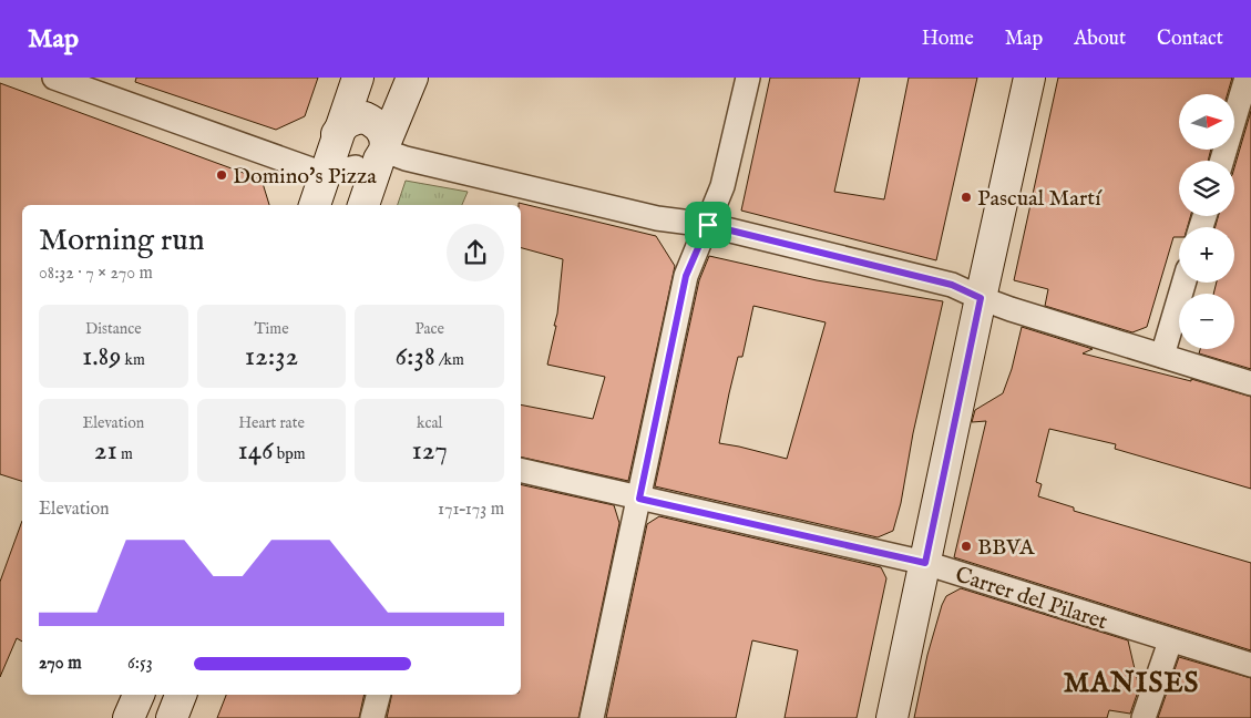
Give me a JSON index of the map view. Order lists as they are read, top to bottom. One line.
{"streets":{"street":["Carrer del Pilaret"]},"districts":["MANISES"],"places":["Domino's Pizza","Pascual Martí","BBVA"],"north":"right","page":{"header":"Map","nav":["Home","Map","About","Contact"],"map_buttons":["+","−"],"heading":["Morning run","08:32 · 7 × 270 m"],"stats":[["Distance","1.89 km"],["Time","12:32"],["Pace","6:38 /km"],["Elevation","21 m"],["Heart rate","146 bpm"],["kcal","127"]],"chart":["Elevation","171–173 m"],"list":[{"name":"270 m","note":"6:53"}]}}
